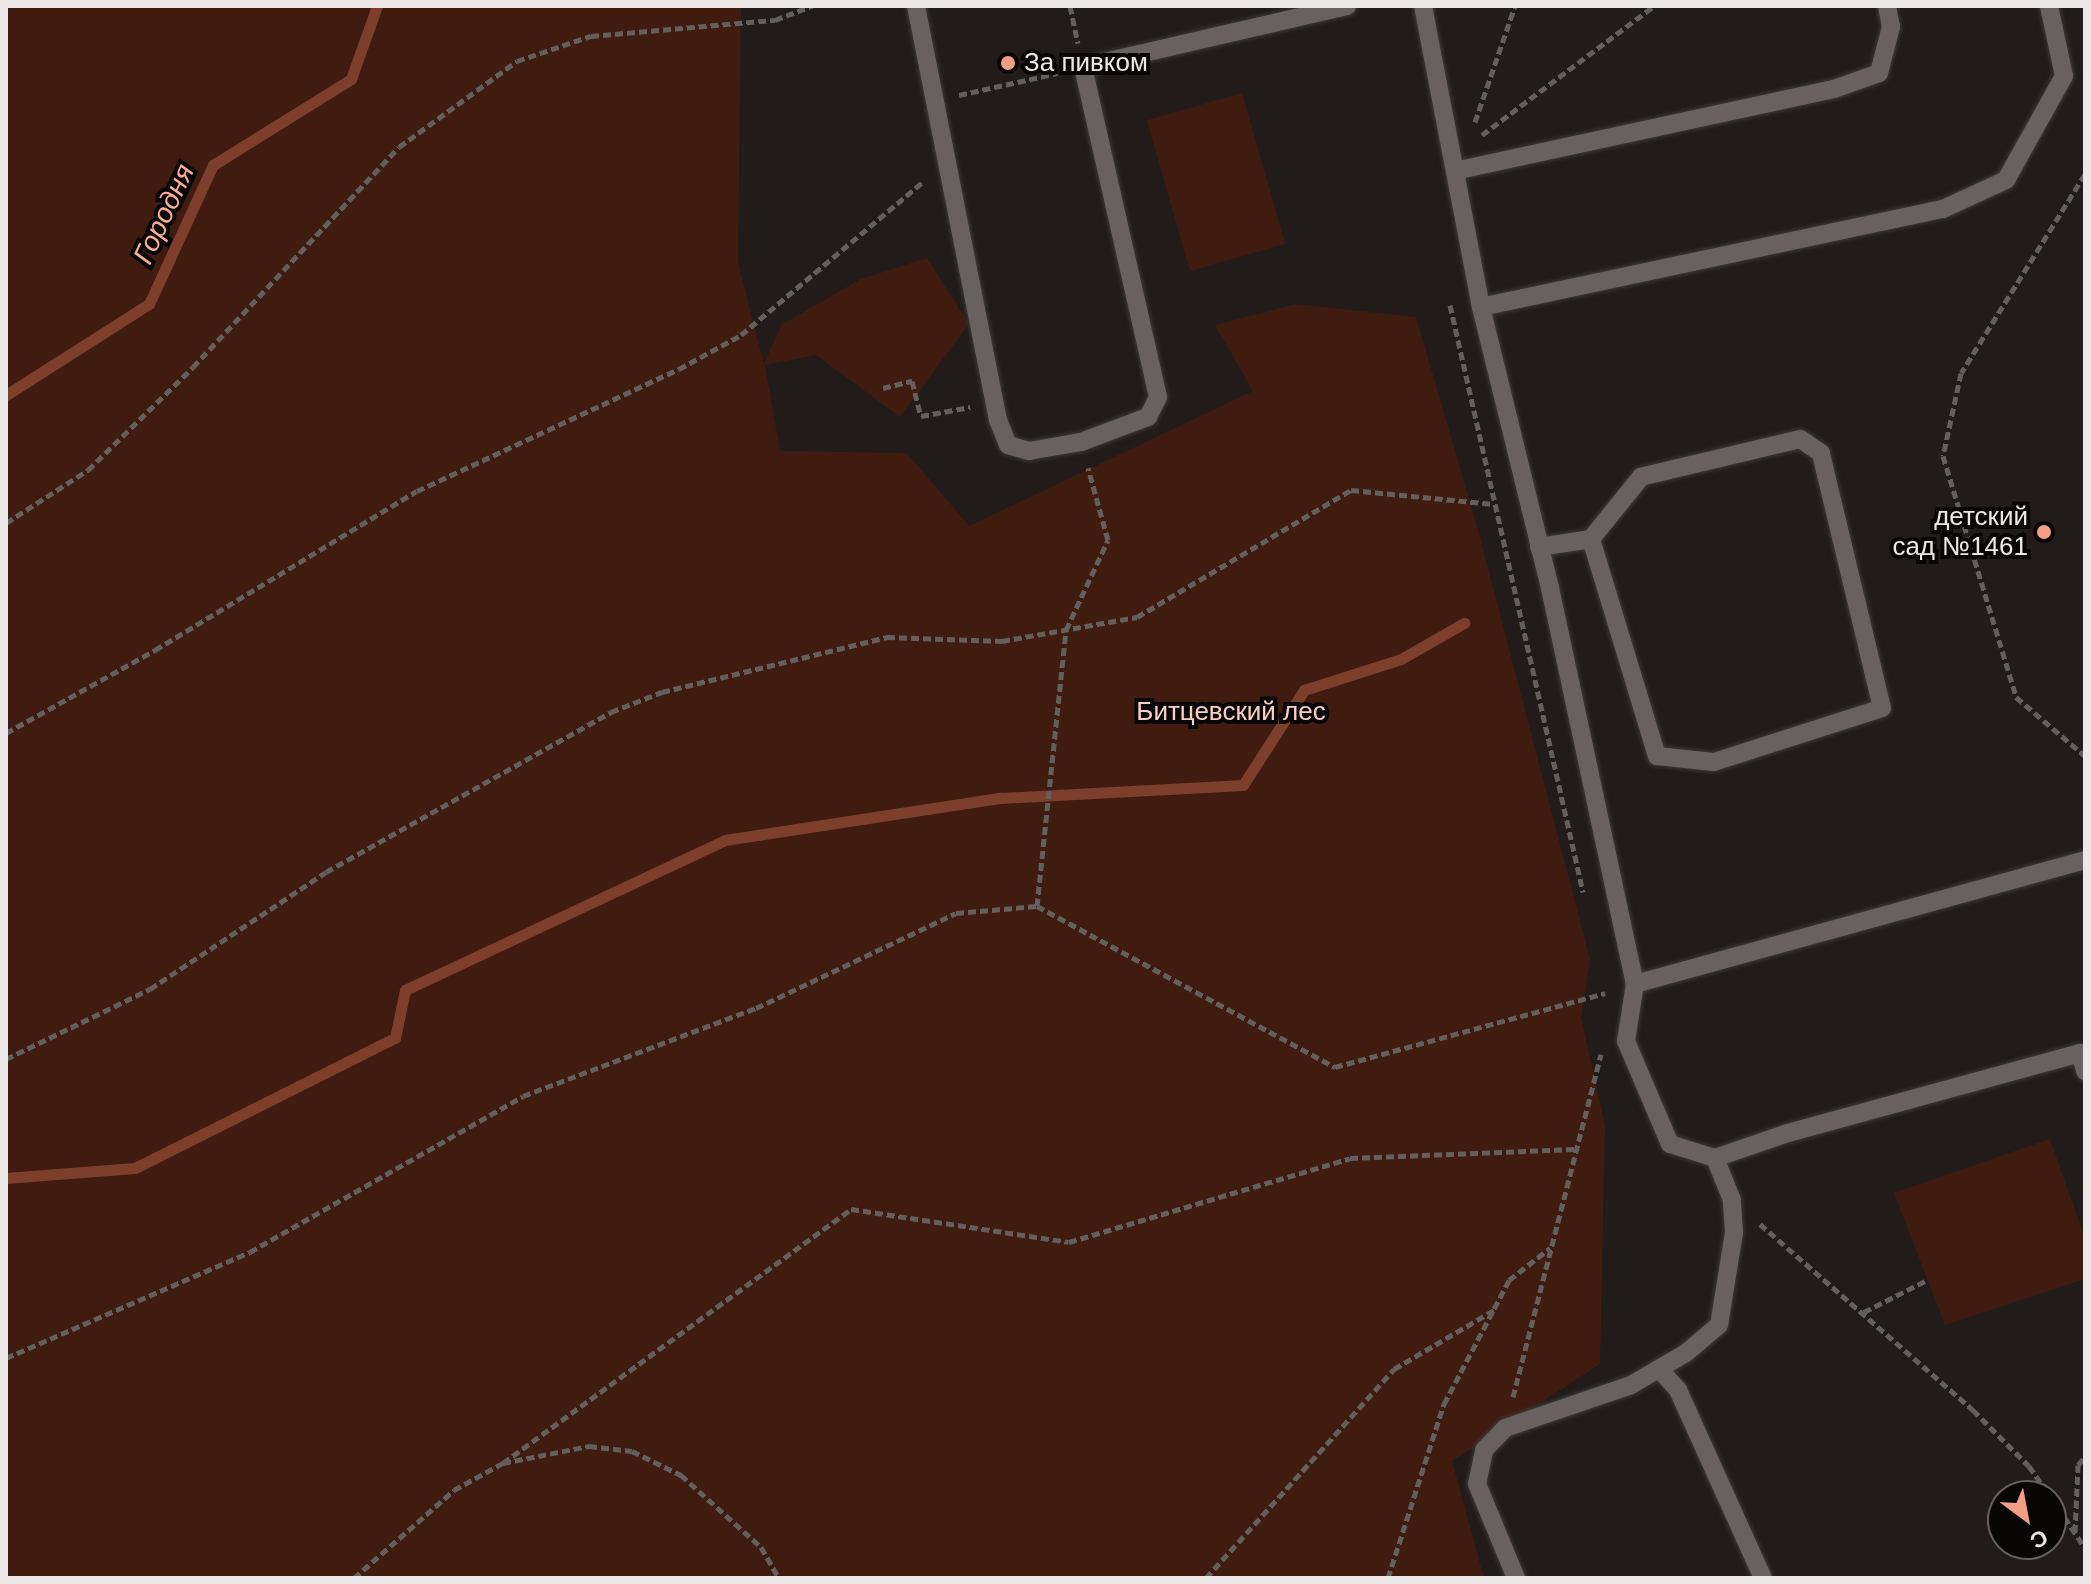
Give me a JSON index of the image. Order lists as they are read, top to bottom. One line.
{"water":["Городня"],"parks":["Битцевский лес"],"places":["За пивком","детский сад №1461"],"north":"bottom right"}
